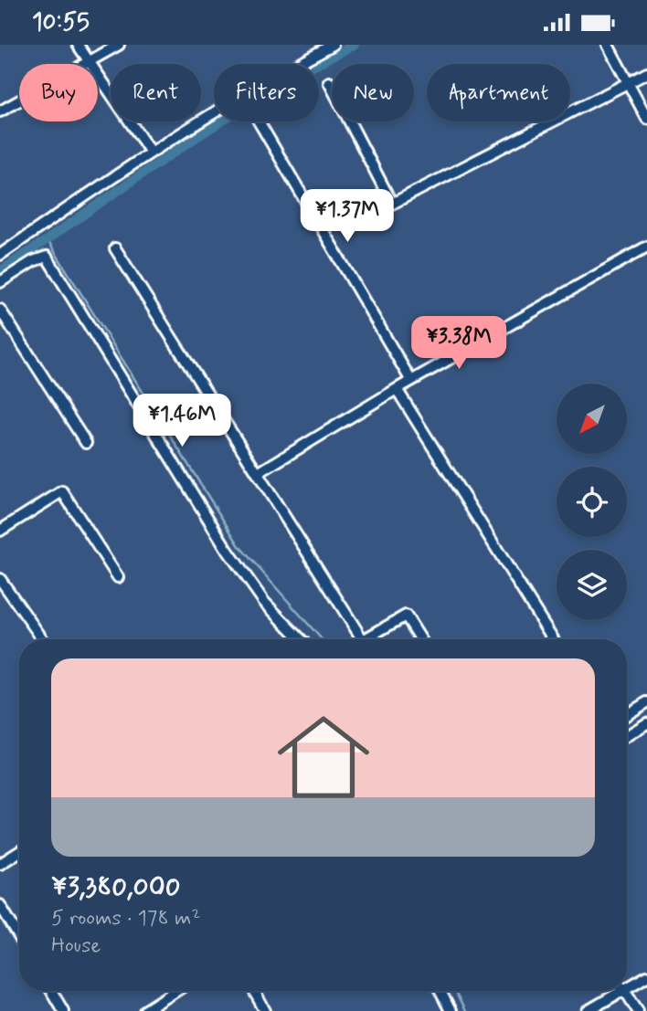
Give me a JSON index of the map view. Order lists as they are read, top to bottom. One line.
{"north":"bottom left","page":{"status":"10:55","chip":["Buy","Rent","Filters","New","Apartment"],"price":["¥1.37M","¥3.38M","¥1.46M"],"list":[{"name":"¥3,380,000","note":"5 rooms · 178 m² · House"}]}}
